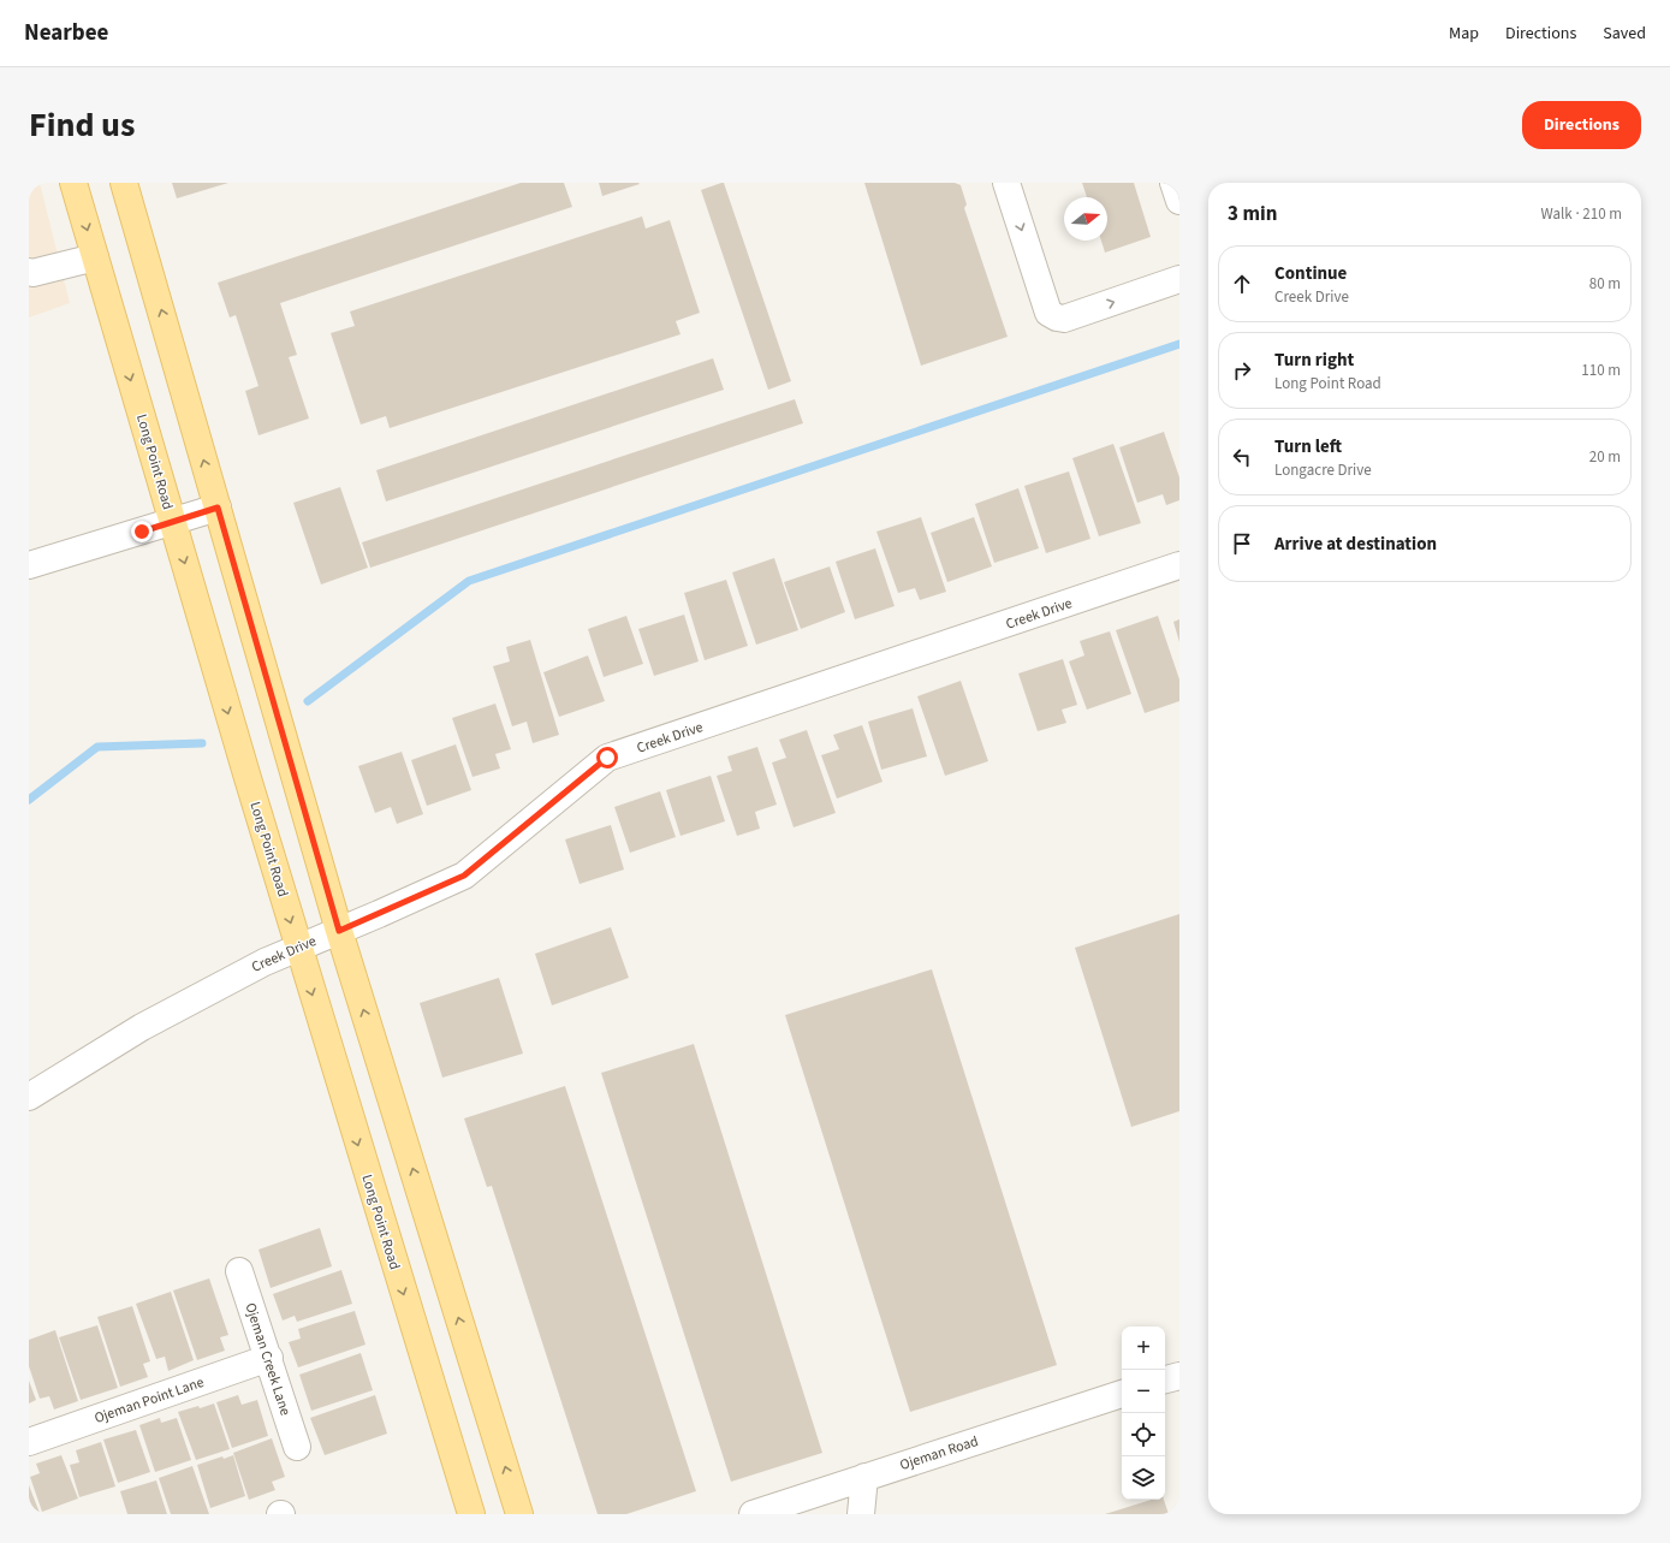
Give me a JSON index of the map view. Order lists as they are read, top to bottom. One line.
{"streets":{"main road":["Long Point Road"],"street":["Creek Drive","Ojeman Creek Lane","Ojeman Point Lane","Ojeman Road"]},"crossings":[["Long Point Road","Creek Drive"],["Ojeman Creek Lane","Ojeman Point Lane"]],"north":"right","page":{"header":"Nearbee","nav":["Map","Directions","Saved"],"title":"Find us","buttons":"Directions","heading":["3 min","Walk · 210 m"],"list":[["Continue","Creek Drive","80 m"],["Turn right","Long Point Road","110 m"],["Turn left","Longacre Drive","20 m"],"Arrive at destination"],"map_buttons":["+","−"]}}
